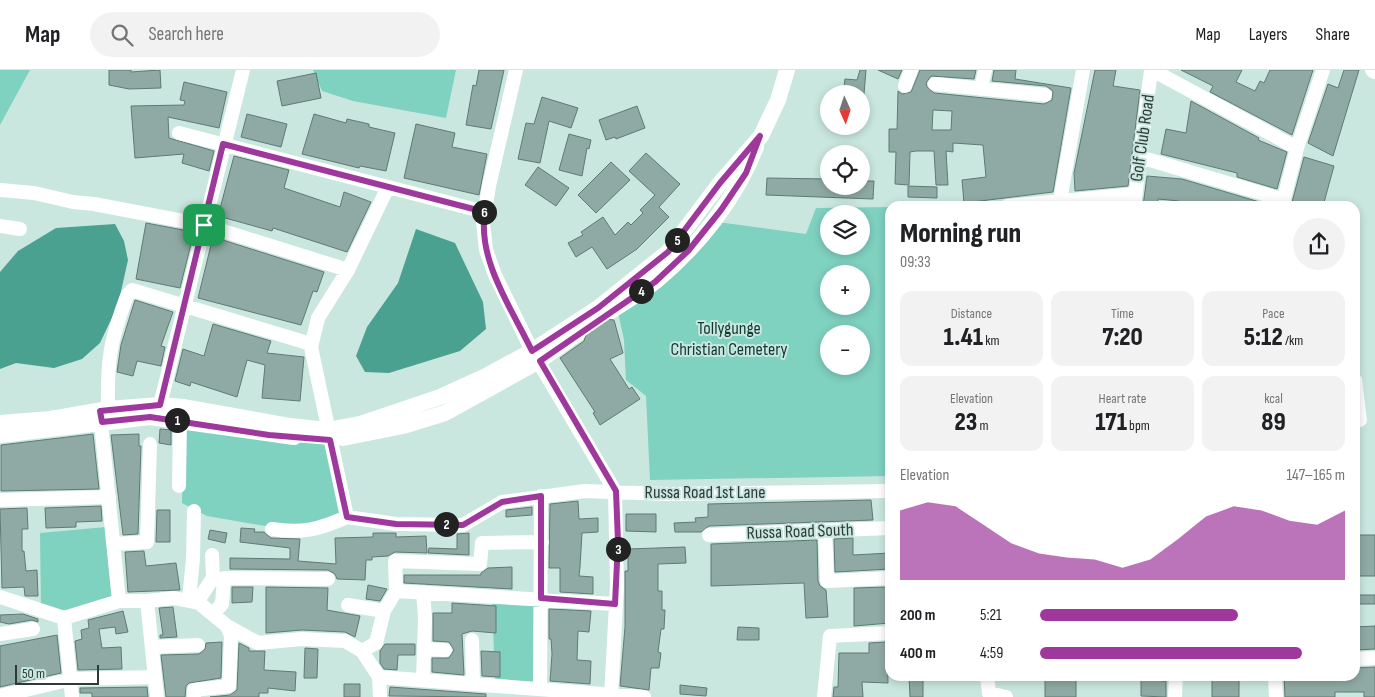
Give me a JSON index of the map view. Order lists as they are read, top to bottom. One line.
{"streets":{"street":["Golf Club Road","Russa Road 1st Lane","Russa Road South"]},"parks":["Tollygunge Christian Cemetery"],"scale_bar":"50 m","north":"bottom","page":{"header":"Map","search":"Search here","nav":["Map","Layers","Share"],"map_buttons":["+","−"],"pins":["6","5","4","1","2","3"],"heading":["Morning run","09:33"],"stats":[["Distance","1.41 km"],["Time","7:20"],["Pace","5:12 /km"],["Elevation","23 m"],["Heart rate","171 bpm"],["kcal","89"]],"chart":["Elevation","147–165 m"],"list":[{"name":"200 m","note":"5:21"},{"name":"400 m","note":"4:59"}],"scale":"50 m"}}
